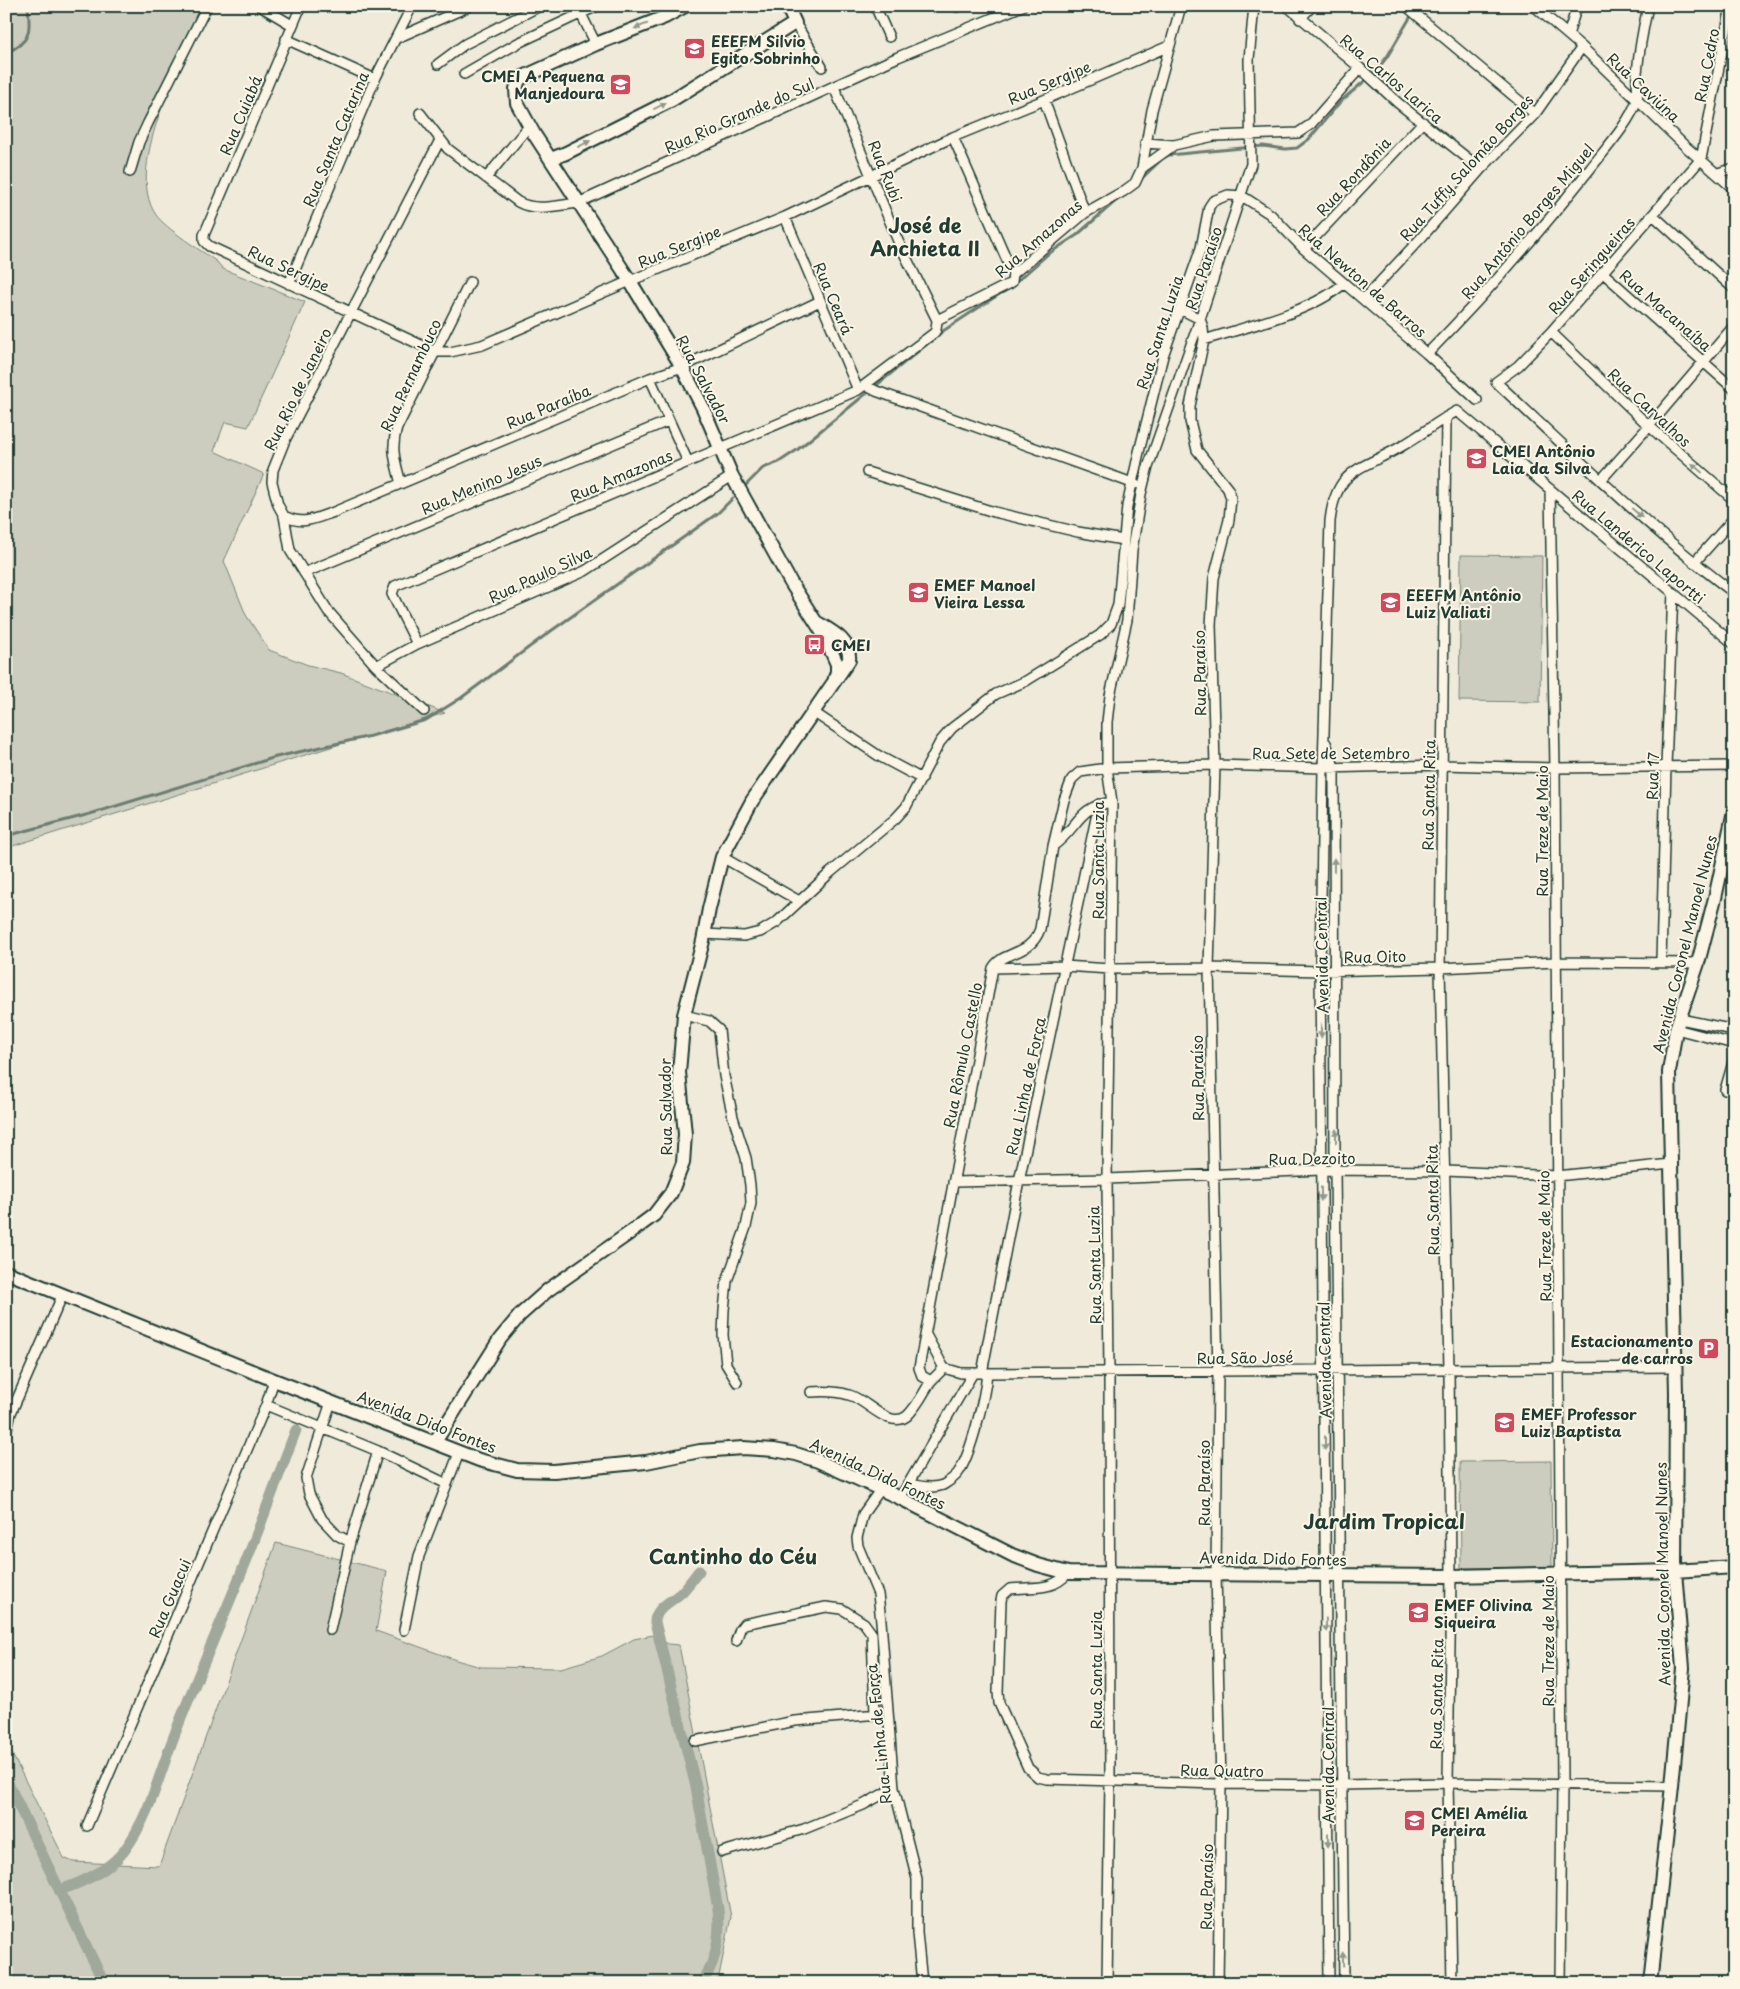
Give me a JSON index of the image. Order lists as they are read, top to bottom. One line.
{"streets":{"street":["Rua Cedro","Rua Carlos Larica","Rua Sergipe","Rua Caviúna","Rua Cuiabá","Rua Rio Grande do Sul","Rua Santa Catarina","Rua Tuffy Salomão Borges","Rua Rubi","Rua Rondônia","Rua Antônio Borges Miguel","Rua Amazonas","Rua Seringueiras","Rua Paraíso","Rua Newton de Barros","Rua Ceará","Rua Macanaíba","Rua Santa Luzia","Rua Pernambuco","Rua Salvador","Rua Rio de Janeiro","Rua Paraíba","Rua Carvalhos","Rua Menino Jesus","Rua Landerico Laportti","Rua Paulo Silva","Rua Sete de Setembro","Rua 17","Rua Santa Rita","Rua Treze de Maio","Avenida Coronel Manoel Nunes","Avenida Central","Rua Oito","Rua Rômulo Castello","Rua Linha de Força","Rua Dezoito","Rua São José","Avenida Dido Fontes","Rua Guacui","Rua Quatro"]},"crossings":[["Rua Cedro","Rua Caviúna"],["Rua Cedro","Rua Seringueiras"],["Rua Carlos Larica","Rua Tuffy Salomão Borges"],["Rua Carlos Larica","Rua Rondônia"],["Rua Sergipe","Rua Cuiabá"],["Rua Sergipe","Rua Santa Catarina"],["Rua Sergipe","Rua Rubi"],["Rua Sergipe","Rua Amazonas"],["Rua Sergipe","Rua Ceará"],["Rua Sergipe","Rua Pernambuco"],["Rua Sergipe","Rua Salvador"],["Rua Sergipe","Rua Rio de Janeiro"],["Rua Caviúna","Rua Tuffy Salomão Borges"],["Rua Caviúna","Rua Antônio Borges Miguel"],["Rua Caviúna","Rua Seringueiras"],["Rua Rio Grande do Sul","Rua Rubi"],["Rua Rio Grande do Sul","Rua Salvador"],["Rua Rio Grande do Sul","Rua Rio de Janeiro"],["Rua Tuffy Salomão Borges","Rua Newton de Barros"],["Rua Rubi","Rua Amazonas"],["Rua Rondônia","Rua Newton de Barros"],["Rua Antônio Borges Miguel","Rua Newton de Barros"],["Rua Amazonas","Rua Ceará"],["Rua Amazonas","Rua Salvador"],["Rua Amazonas","Rua Paulo Silva"],["Rua Seringueiras","Rua Macanaíba"],["Rua Seringueiras","Rua Carvalhos"],["Rua Paraíso","Rua Newton de Barros"],["Rua Paraíso","Rua Santa Luzia"],["Rua Paraíso","Rua Sete de Setembro"],["Rua Paraíso","Rua Oito"],["Rua Paraíso","Rua Dezoito"],["Rua Paraíso","Rua São José"],["Rua Paraíso","Avenida Dido Fontes"],["Rua Paraíso","Rua Quatro"],["Rua Newton de Barros","Rua Santa Luzia"],["Rua Ceará","Rua Paraíba"],["Rua Santa Luzia","Rua Salvador"],["Rua Santa Luzia","Rua Sete de Setembro"],["Rua Santa Luzia","Rua Oito"],["Rua Santa Luzia","Rua Rômulo Castello"],["Rua Santa Luzia","Rua Dezoito"],["Rua Santa Luzia","Rua São José"],["Rua Santa Luzia","Avenida Dido Fontes"],["Rua Santa Luzia","Rua Quatro"],["Rua Pernambuco","Rua Paraíba"],["Rua Salvador","Rua Paraíba"],["Rua Salvador","Rua Paulo Silva"],["Rua Salvador","Avenida Dido Fontes"],["Rua Rio de Janeiro","Rua Paraíba"],["Rua Rio de Janeiro","Rua Menino Jesus"],["Rua Rio de Janeiro","Rua Paulo Silva"],["Rua Landerico Laportti","Rua 17"],["Rua Landerico Laportti","Rua Santa Rita"],["Rua Landerico Laportti","Rua Treze de Maio"],["Rua Landerico Laportti","Avenida Central"],["Rua Sete de Setembro","Rua 17"],["Rua Sete de Setembro","Rua Santa Rita"],["Rua Sete de Setembro","Rua Treze de Maio"],["Rua Sete de Setembro","Avenida Central"],["Rua Sete de Setembro","Rua Rômulo Castello"],["Rua 17","Rua Oito"],["Rua Santa Rita","Avenida Central"],["Rua Santa Rita","Rua Oito"],["Rua Santa Rita","Rua Dezoito"],["Rua Santa Rita","Rua São José"],["Rua Santa Rita","Avenida Dido Fontes"],["Rua Santa Rita","Rua Quatro"],["Rua Treze de Maio","Rua Oito"],["Rua Treze de Maio","Rua Dezoito"],["Rua Treze de Maio","Rua São José"],["Rua Treze de Maio","Avenida Dido Fontes"],["Rua Treze de Maio","Rua Quatro"],["Avenida Coronel Manoel Nunes","Rua Oito"],["Avenida Coronel Manoel Nunes","Rua Dezoito"],["Avenida Coronel Manoel Nunes","Rua São José"],["Avenida Coronel Manoel Nunes","Avenida Dido Fontes"],["Avenida Coronel Manoel Nunes","Rua Quatro"],["Avenida Central","Rua Oito"],["Avenida Central","Rua Dezoito"],["Avenida Central","Rua São José"],["Avenida Central","Avenida Dido Fontes"],["Avenida Central","Rua Quatro"],["Rua Oito","Rua Rômulo Castello"],["Rua Oito","Rua Linha de Força"],["Rua Rômulo Castello","Rua Dezoito"],["Rua Linha de Força","Rua Dezoito"],["Rua Linha de Força","Rua São José"],["Rua Linha de Força","Avenida Dido Fontes"],["Avenida Dido Fontes","Rua Guacui"],["Avenida Dido Fontes","Rua Quatro"]],"districts":["José de Anchieta II","Jardim Tropical","Cantinho do Céu"],"places":{"school or university":["EEEFM Silvio Egito Sobrinho","CMEI A Pequena Manjedoura","CMEI Antônio Laia da Silva","EMEF Manoel Vieira Lessa","EEEFM Antônio Luiz Valiati","EMEF Professor Luiz Baptista","EMEF Olivina Siqueira","CMEI Amélia Pereira"],"bus stop":["CMEI"],"parking":["Estacionamento de carros"]}}
